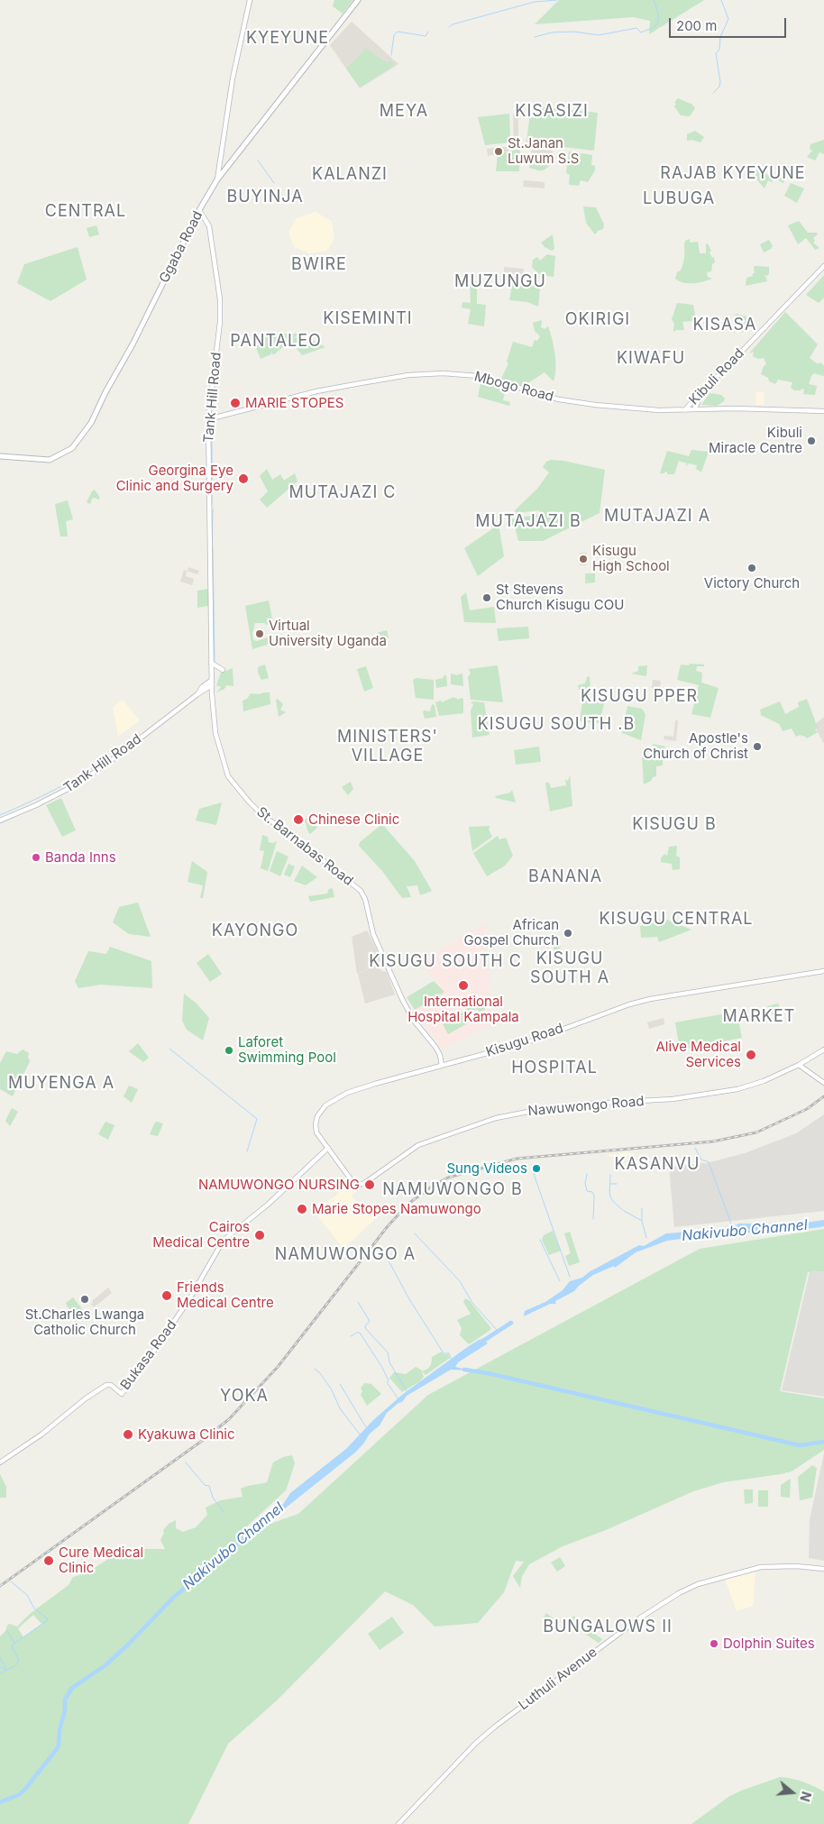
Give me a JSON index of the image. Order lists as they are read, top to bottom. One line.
{"streets":{"main road":["Ggaba Road"],"street":["Kibuli Road","Mbogo Road","Tank Hill Road","St. Barnabas Road","Kisugu Road","Nawuwongo Road","Bukasa Road","Luthuli Avenue"]},"crossings":[["Ggaba Road","Tank Hill Road"],["Kibuli Road","Mbogo Road"],["Mbogo Road","Tank Hill Road"],["Tank Hill Road","St. Barnabas Road"],["St. Barnabas Road","Kisugu Road"],["Kisugu Road","Nawuwongo Road"],["Kisugu Road","Bukasa Road"]],"districts":["KYEYUNE","MEYA","KISASIZI","RAJAB KYEYUNE","KALANZI","BUYINJA","LUBUGA","CENTRAL","BWIRE","MUZUNGU","KISEMINTI","OKIRIGI","KISASA","PANTALEO","KIWAFU","MUTAJAZI C","MUTAJAZI A","MUTAJAZI B","KISUGU PPER","KISUGU SOUTH .B","MINISTERS' VILLAGE","KISUGU B","BANANA","KISUGU CENTRAL","KAYONGO","KISUGU SOUTH A","KISUGU SOUTH C","MARKET","HOSPITAL","MUYENGA A","KASANVU","NAMUWONGO B","NAMUWONGO A","YOKA","BUNGALOWS II"],"water":["Nakivubo Channel"],"places":["St.Janan Luwum S.S","MARIE STOPES","Kibuli Miracle Centre","Georgina Eye Clinic and Surgery","Kisugu High School","Victory Church","St Stevens Church Kisugu COU","Virtual University Uganda","Apostle's Church of Christ","Chinese Clinic","Banda Inns","African Gospel Church","International Hospital Kampala","Laforet Swimming Pool","Alive Medical Services","Sung Videos","NAMUWONGO NURSING","Marie Stopes Namuwongo","Cairos Medical Centre","Friends Medical Centre","St.Charles Lwanga Catholic Church","Kyakuwa Clinic","Cure Medical Clinic","Dolphin Suites"],"scale_bar":"200 m","north":"right"}
